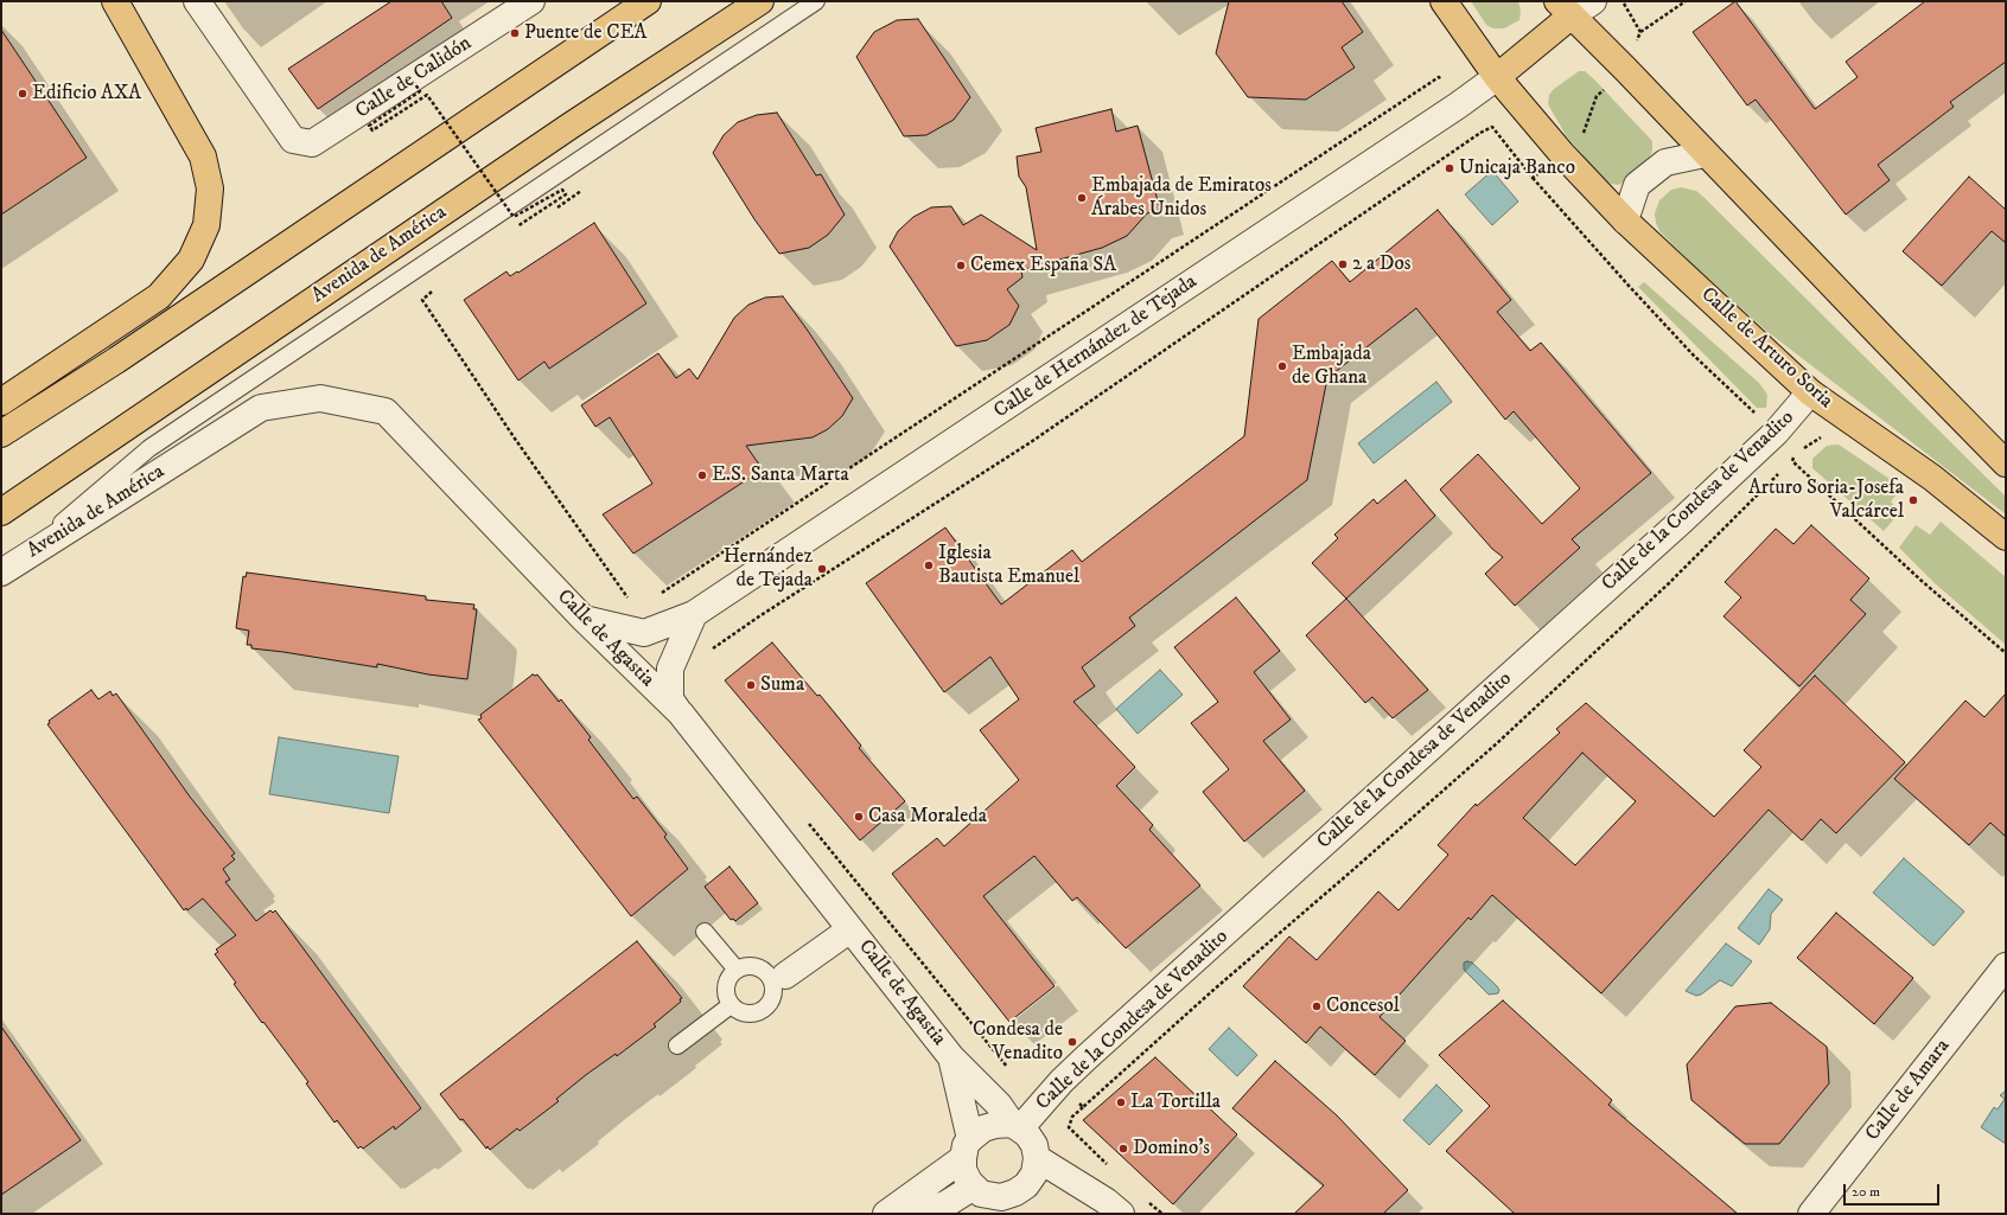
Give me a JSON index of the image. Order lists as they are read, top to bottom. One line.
{"streets":{"main road":["Avenida de América","Calle de Arturo Soria"],"street":["Calle de Calidón","Calle de Hernández de Tejada","Calle de la Condesa de Venadito","Calle de Agastia","Calle de Amara"]},"crossings":[["Avenida de América","Calle de Agastia"],["Calle de Hernández de Tejada","Calle de Arturo Soria"],["Calle de Hernández de Tejada","Calle de Agastia"],["Calle de Arturo Soria","Calle de la Condesa de Venadito"],["Calle de la Condesa de Venadito","Calle de Agastia"]],"places":["Puente de CEA","Edificio AXA","Unicaja Banco","Embajada de Emiratos Árabes Unidos","2 a Dos","Cemex España SA","Embajada de Ghana","E.S. Santa Marta","Arturo Soria-Josefa Valcárcel","Iglesia Bautista Emanuel","Hernández de Tejada","Suma","Casa Moraleda","Concesol","Condesa de Venadito","La Tortilla","Domino's"],"scale_bar":"20 m"}
